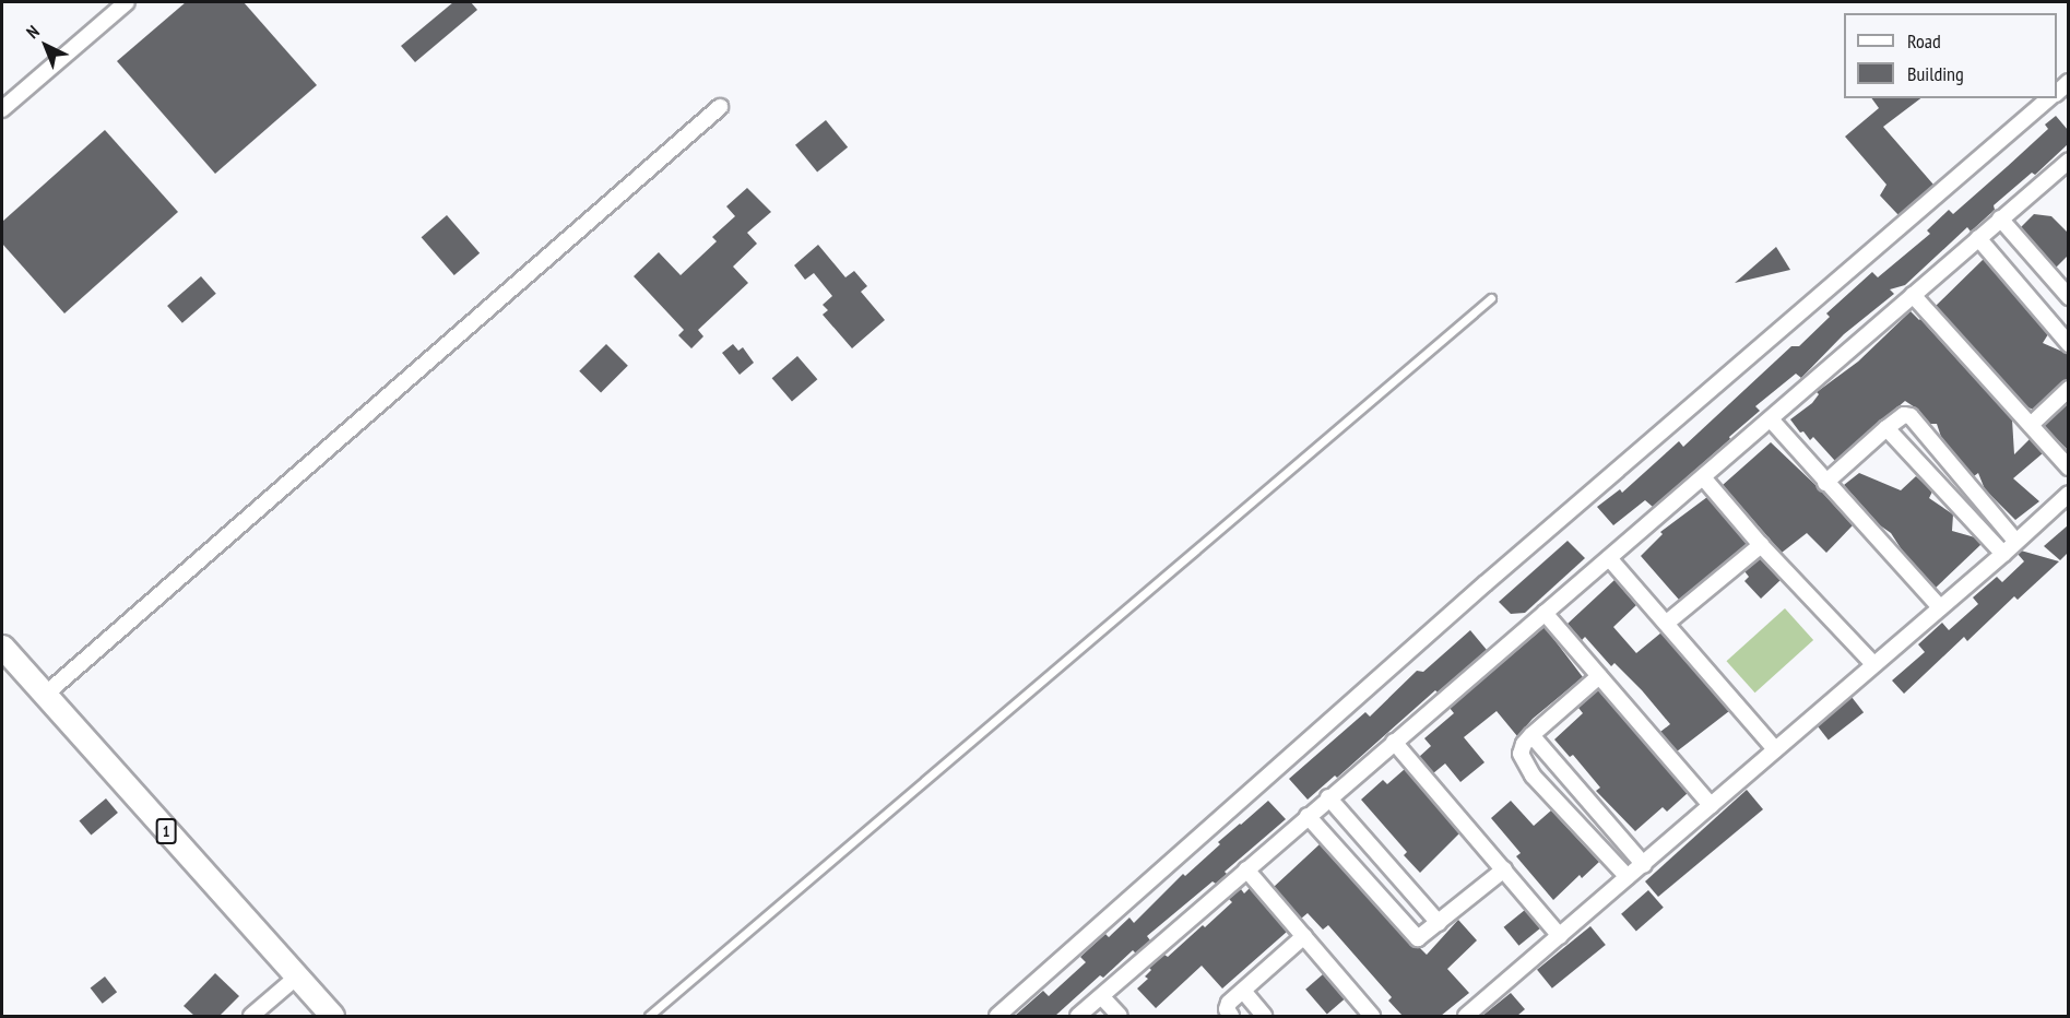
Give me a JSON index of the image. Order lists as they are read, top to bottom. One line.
{"streets":{"highway":["1"]},"legend":["Road","Building"],"north":"top left"}
